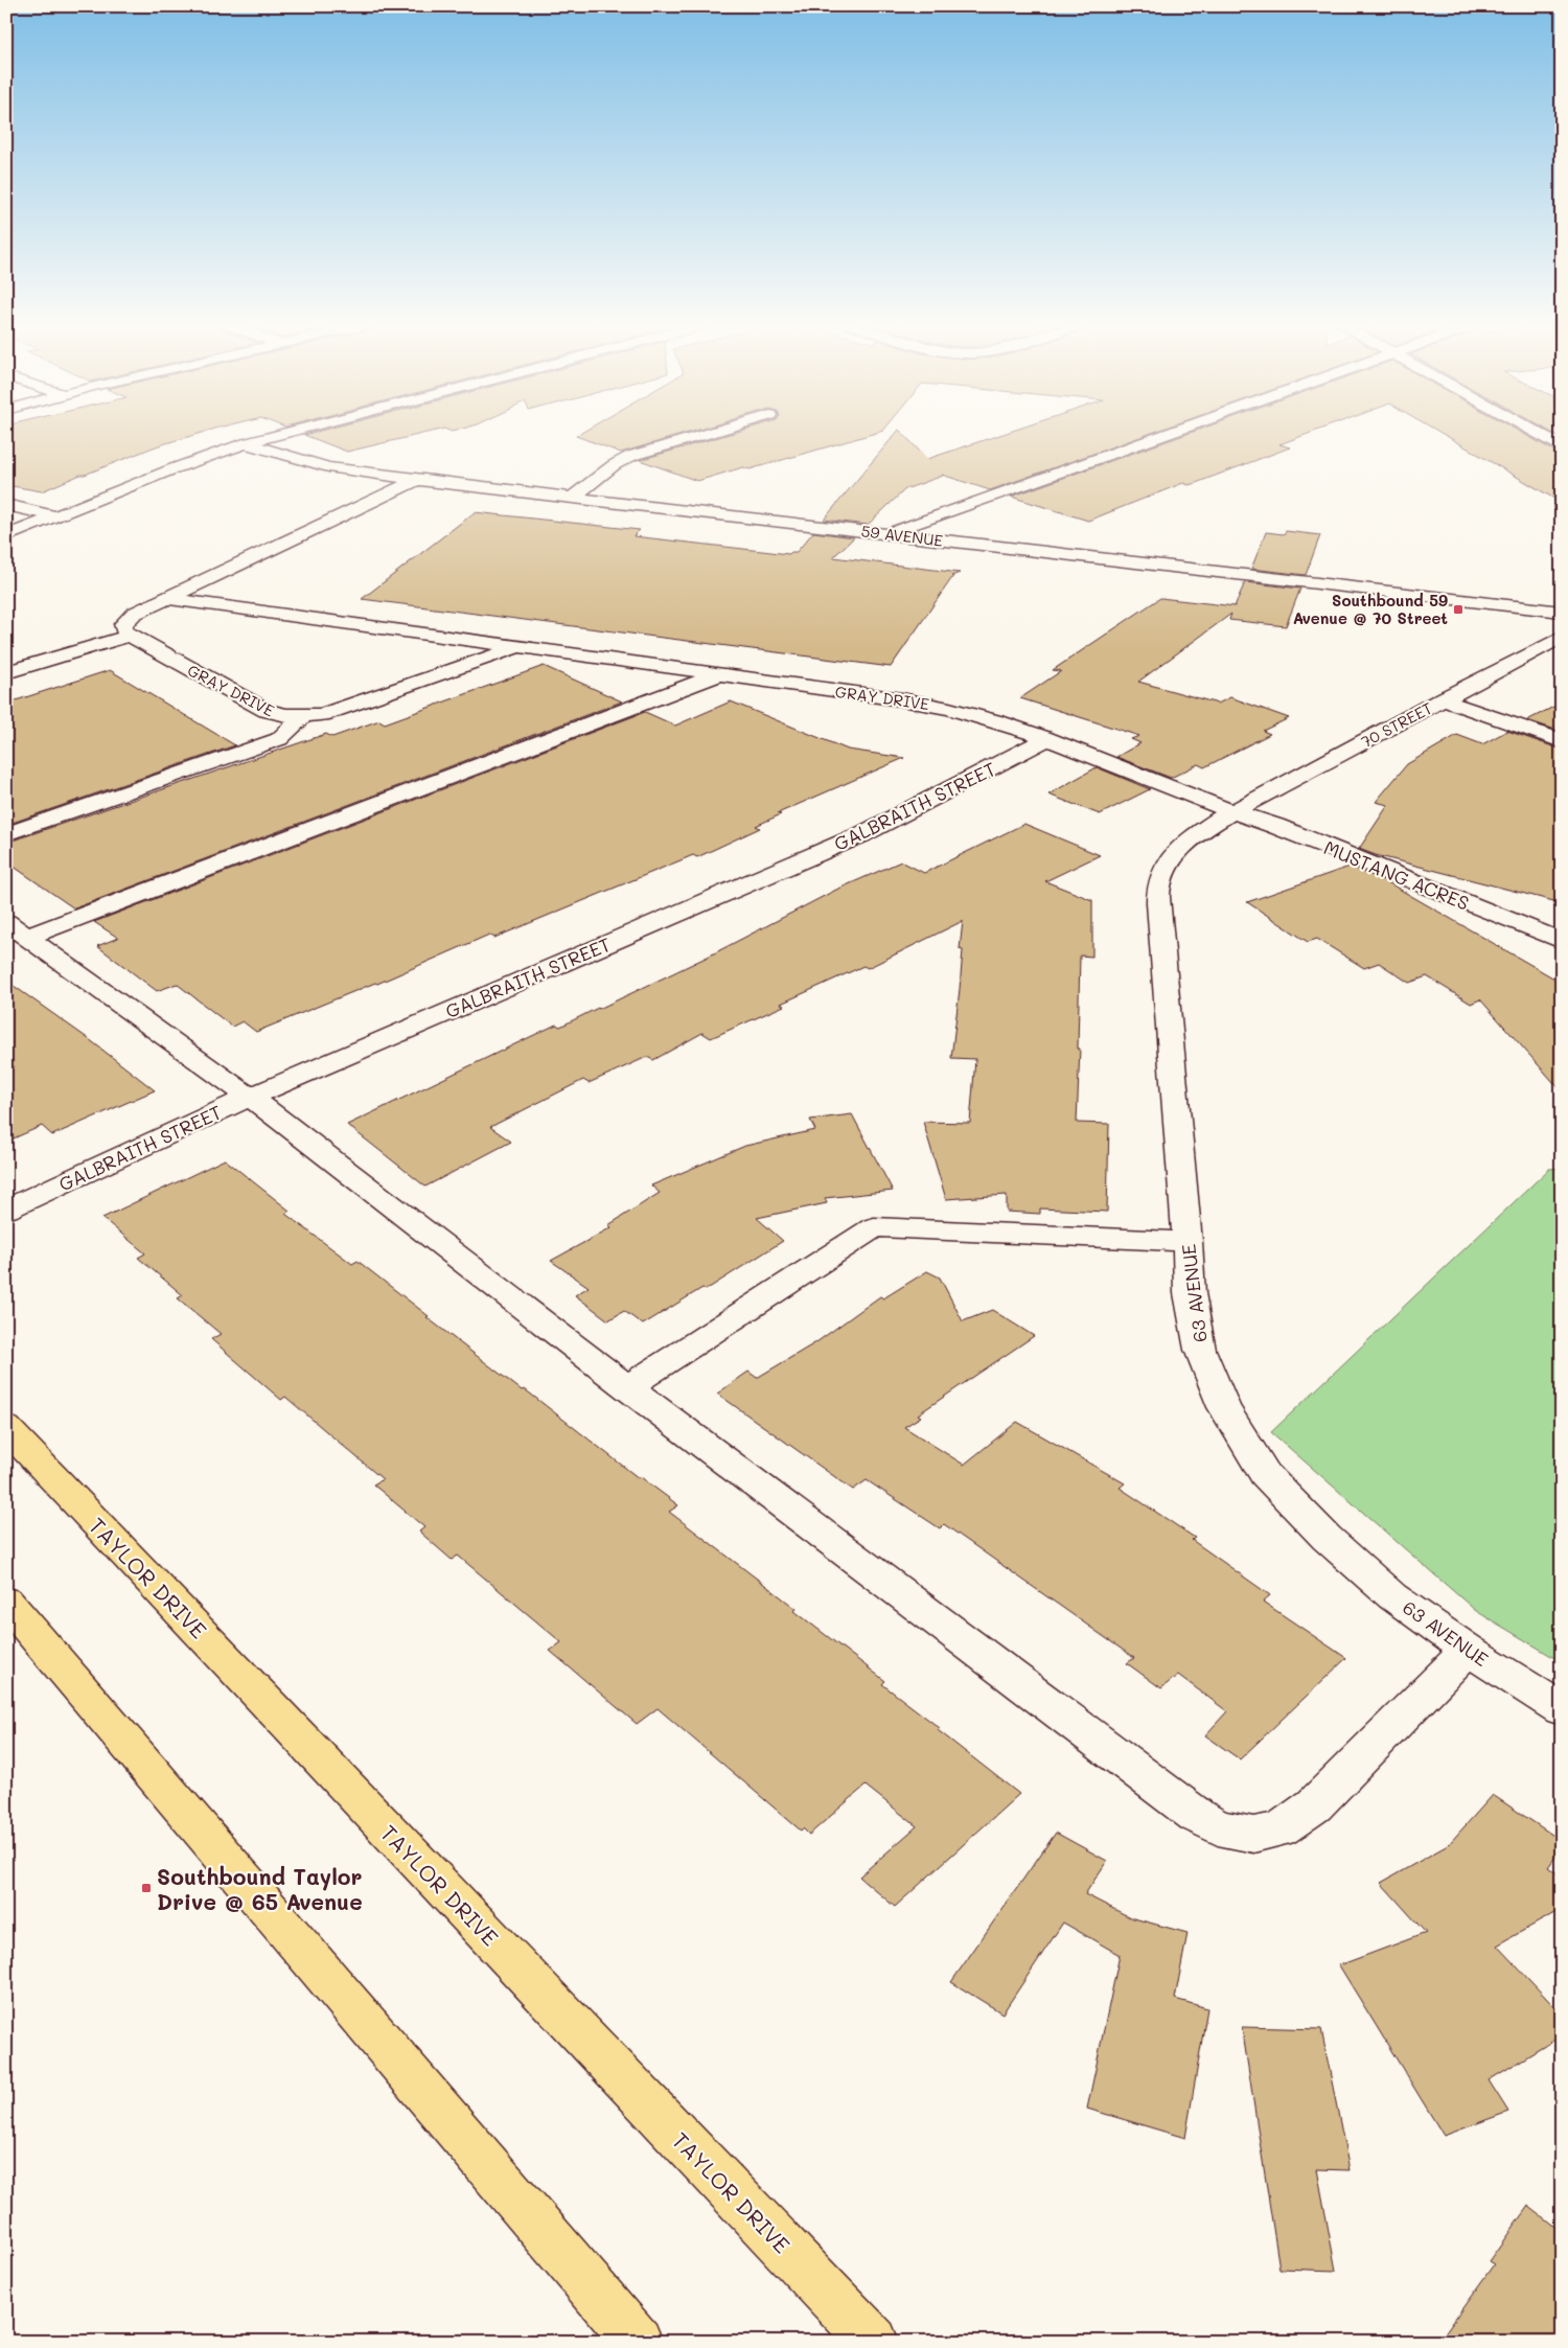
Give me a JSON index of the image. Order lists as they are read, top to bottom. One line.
{"streets":{"main road":["TAYLOR DRIVE"],"street":["59 AVENUE","GRAY DRIVE","70 STREET","GALBRAITH STREET","MUSTANG ACRES","63 AVENUE"]},"crossings":[["GRAY DRIVE","70 STREET"],["GRAY DRIVE","GALBRAITH STREET"],["GRAY DRIVE","MUSTANG ACRES"],["GRAY DRIVE","63 AVENUE"],["70 STREET","MUSTANG ACRES"],["70 STREET","63 AVENUE"],["MUSTANG ACRES","63 AVENUE"]],"places":{"transit":["Southbound 59 Avenue @ 70 Street","Southbound Taylor Drive @ 65 Avenue"]}}
